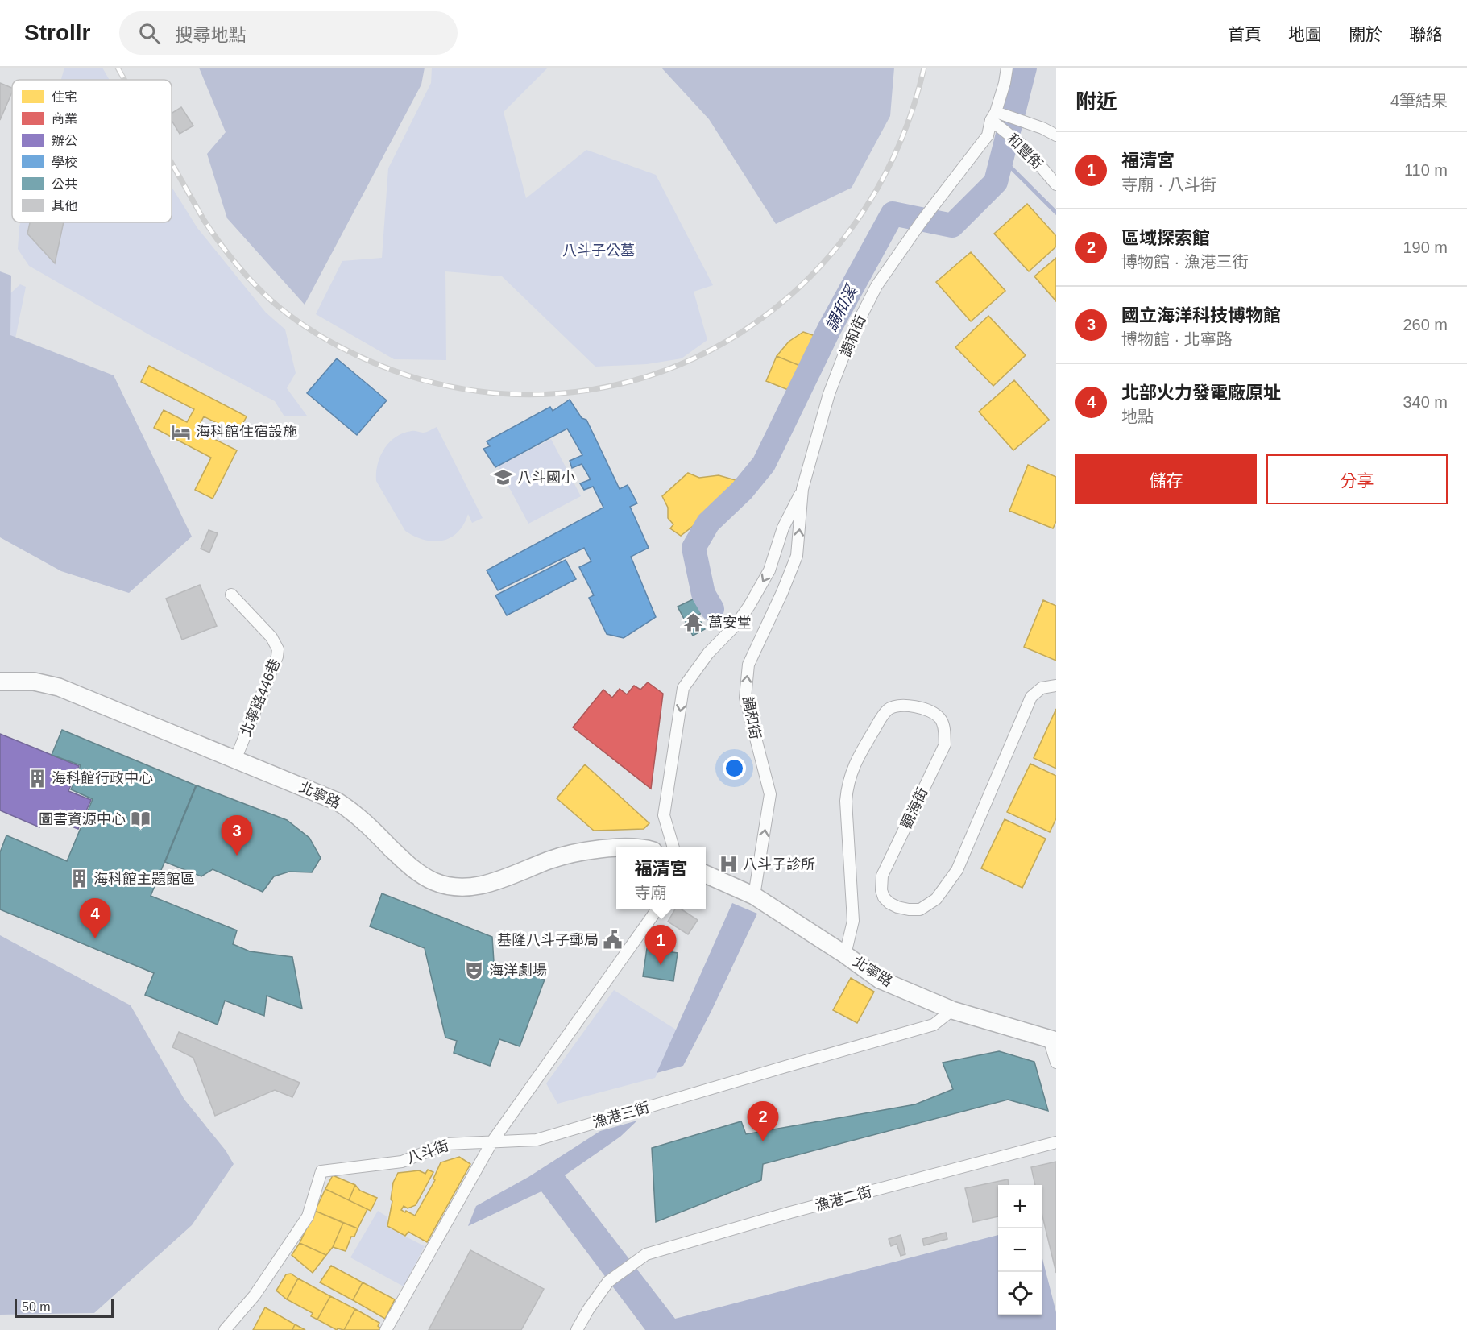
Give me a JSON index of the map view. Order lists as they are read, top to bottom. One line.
{"streets":{"main road":["北寧路"],"street":["和豐街","調和街","北寧路446巷","觀海街","漁港三街","八斗街","漁港二街"]},"crossings":[["和豐街","調和街"],["調和街","北寧路"],["北寧路446巷","北寧路"],["北寧路","觀海街"],["北寧路","漁港三街"],["漁港三街","八斗街"]],"water":["調和溪"],"parks":["八斗子公墓"],"places":{"hotel":["海科館住宿設施"],"school or university":["八斗國小"],"temple":["萬安堂"],"building":["海科館行政中心","海科館主題館區"],"library":["圖書資源中心"],"hospital":["八斗子診所"],"public building":["基隆八斗子郵局"],"theatre":["海洋劇場"]},"legend":["住宅","商業","辦公","學校","公共","其他"],"scale_bar":"50 m","page":{"header":"Strollr","search":"搜尋地點","nav":["首頁","地圖","關於","聯絡"],"heading":["附近","4筆結果"],"list":[{"mark":"1","name":"福清宮","note":"寺廟 · 八斗街","value":"110 m"},{"mark":"2","name":"區域探索館","note":"博物館 · 漁港三街","value":"190 m"},{"mark":"3","name":"國立海洋科技博物館","note":"博物館 · 北寧路","value":"260 m"},{"mark":"4","name":"北部火力發電廠原址","note":"地點","value":"340 m"}],"buttons":["儲存","分享"],"pins":["3","4","1","2"],"popup":["福清宮","寺廟"],"map_buttons":["+","−"],"scale":"50 m"}}
